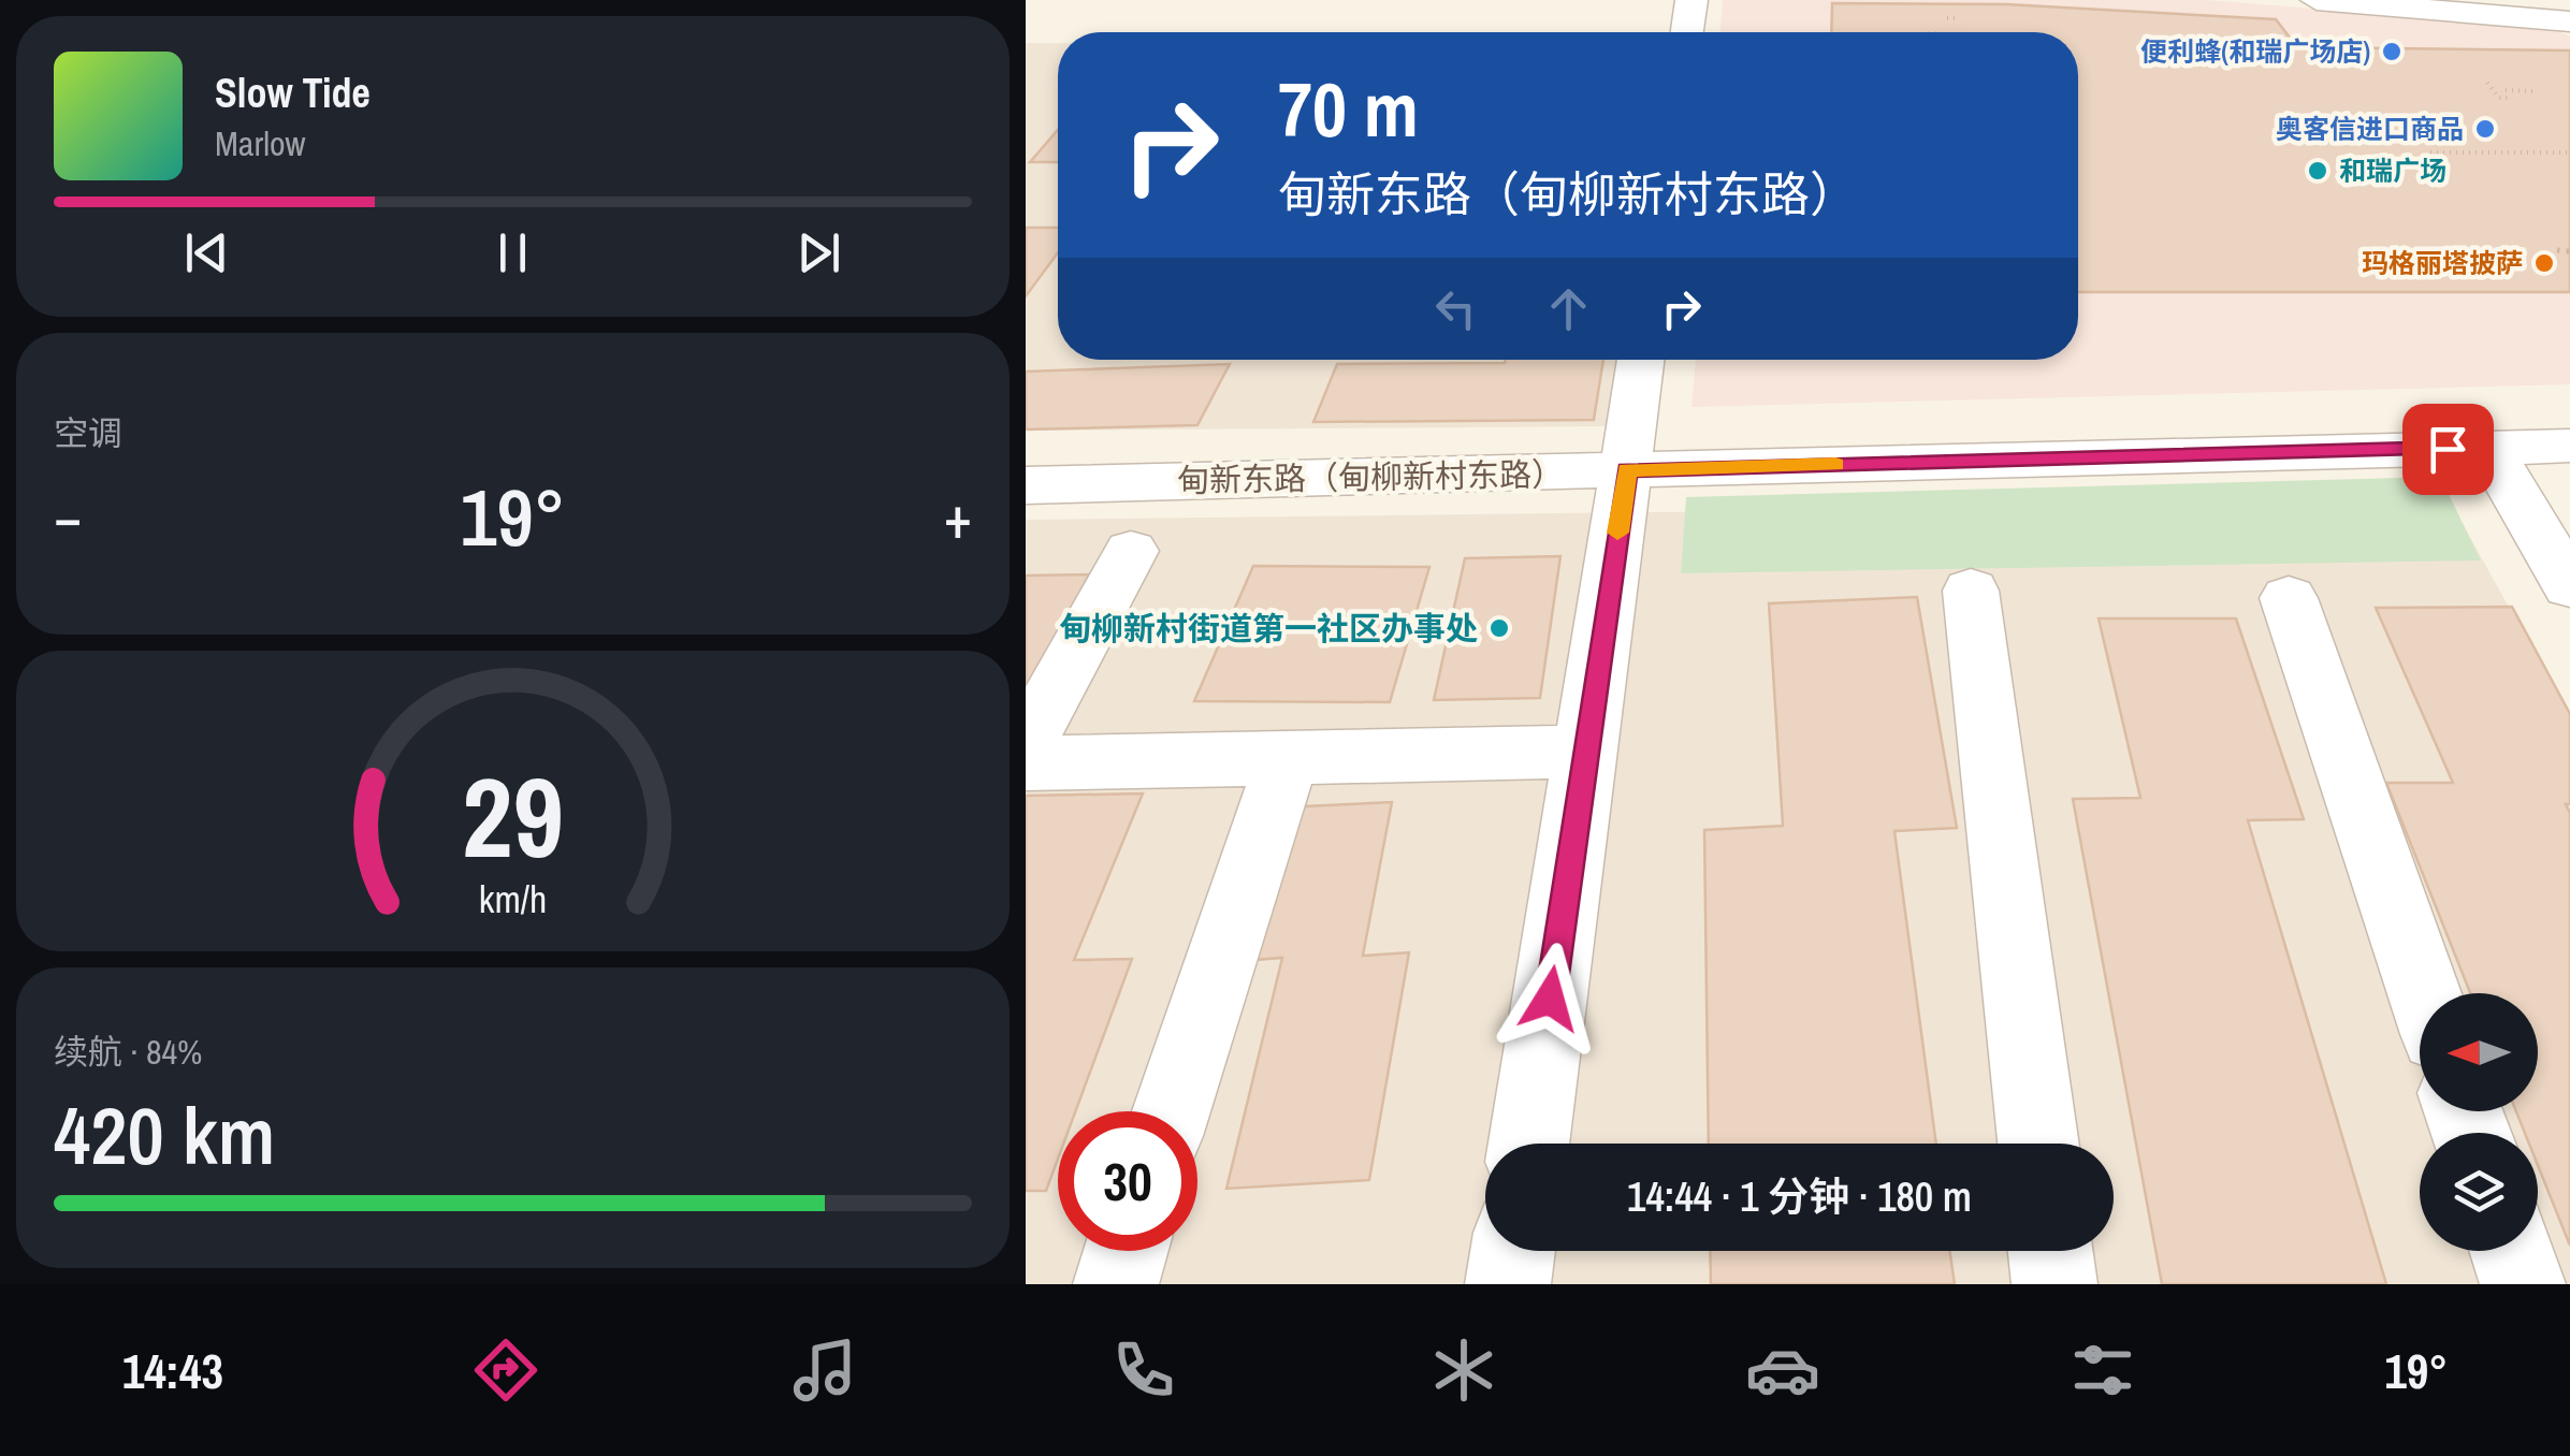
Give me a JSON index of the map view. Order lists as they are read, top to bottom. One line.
{"streets":{"street":["甸新东路（甸柳新村东路）"]},"places":["便利蜂(和瑞广场店)","奥客信进口商品","和瑞广场","玛格丽塔披萨","甸柳新村街道第一社区办事处"],"north":"left","page":{"turn":["70 m","甸新东路（甸柳新村东路）"],"song":["Slow Tide","Marlow"],"tile":["空调",["续航 · 84%","420 km"]],"heat":["−","19°","+"],"limit":"30","trip":"14:44 · 1 分钟 · 180 m","tabs":["14:43","19°"],"gauge":["29","km/h"]}}
